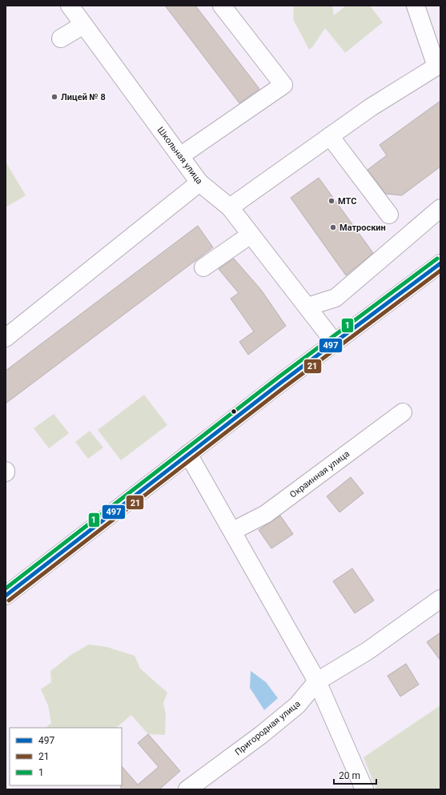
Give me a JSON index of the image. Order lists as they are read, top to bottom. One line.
{"streets":{"street":["Школьная улица","Окраинная улица","Пригородная улица"]},"places":["Лицей № 8","МТС","Матроскин"],"lines":["transit line 1","transit line 497","transit line 21"],"legend":["497","21","1"],"scale_bar":"20 m"}
